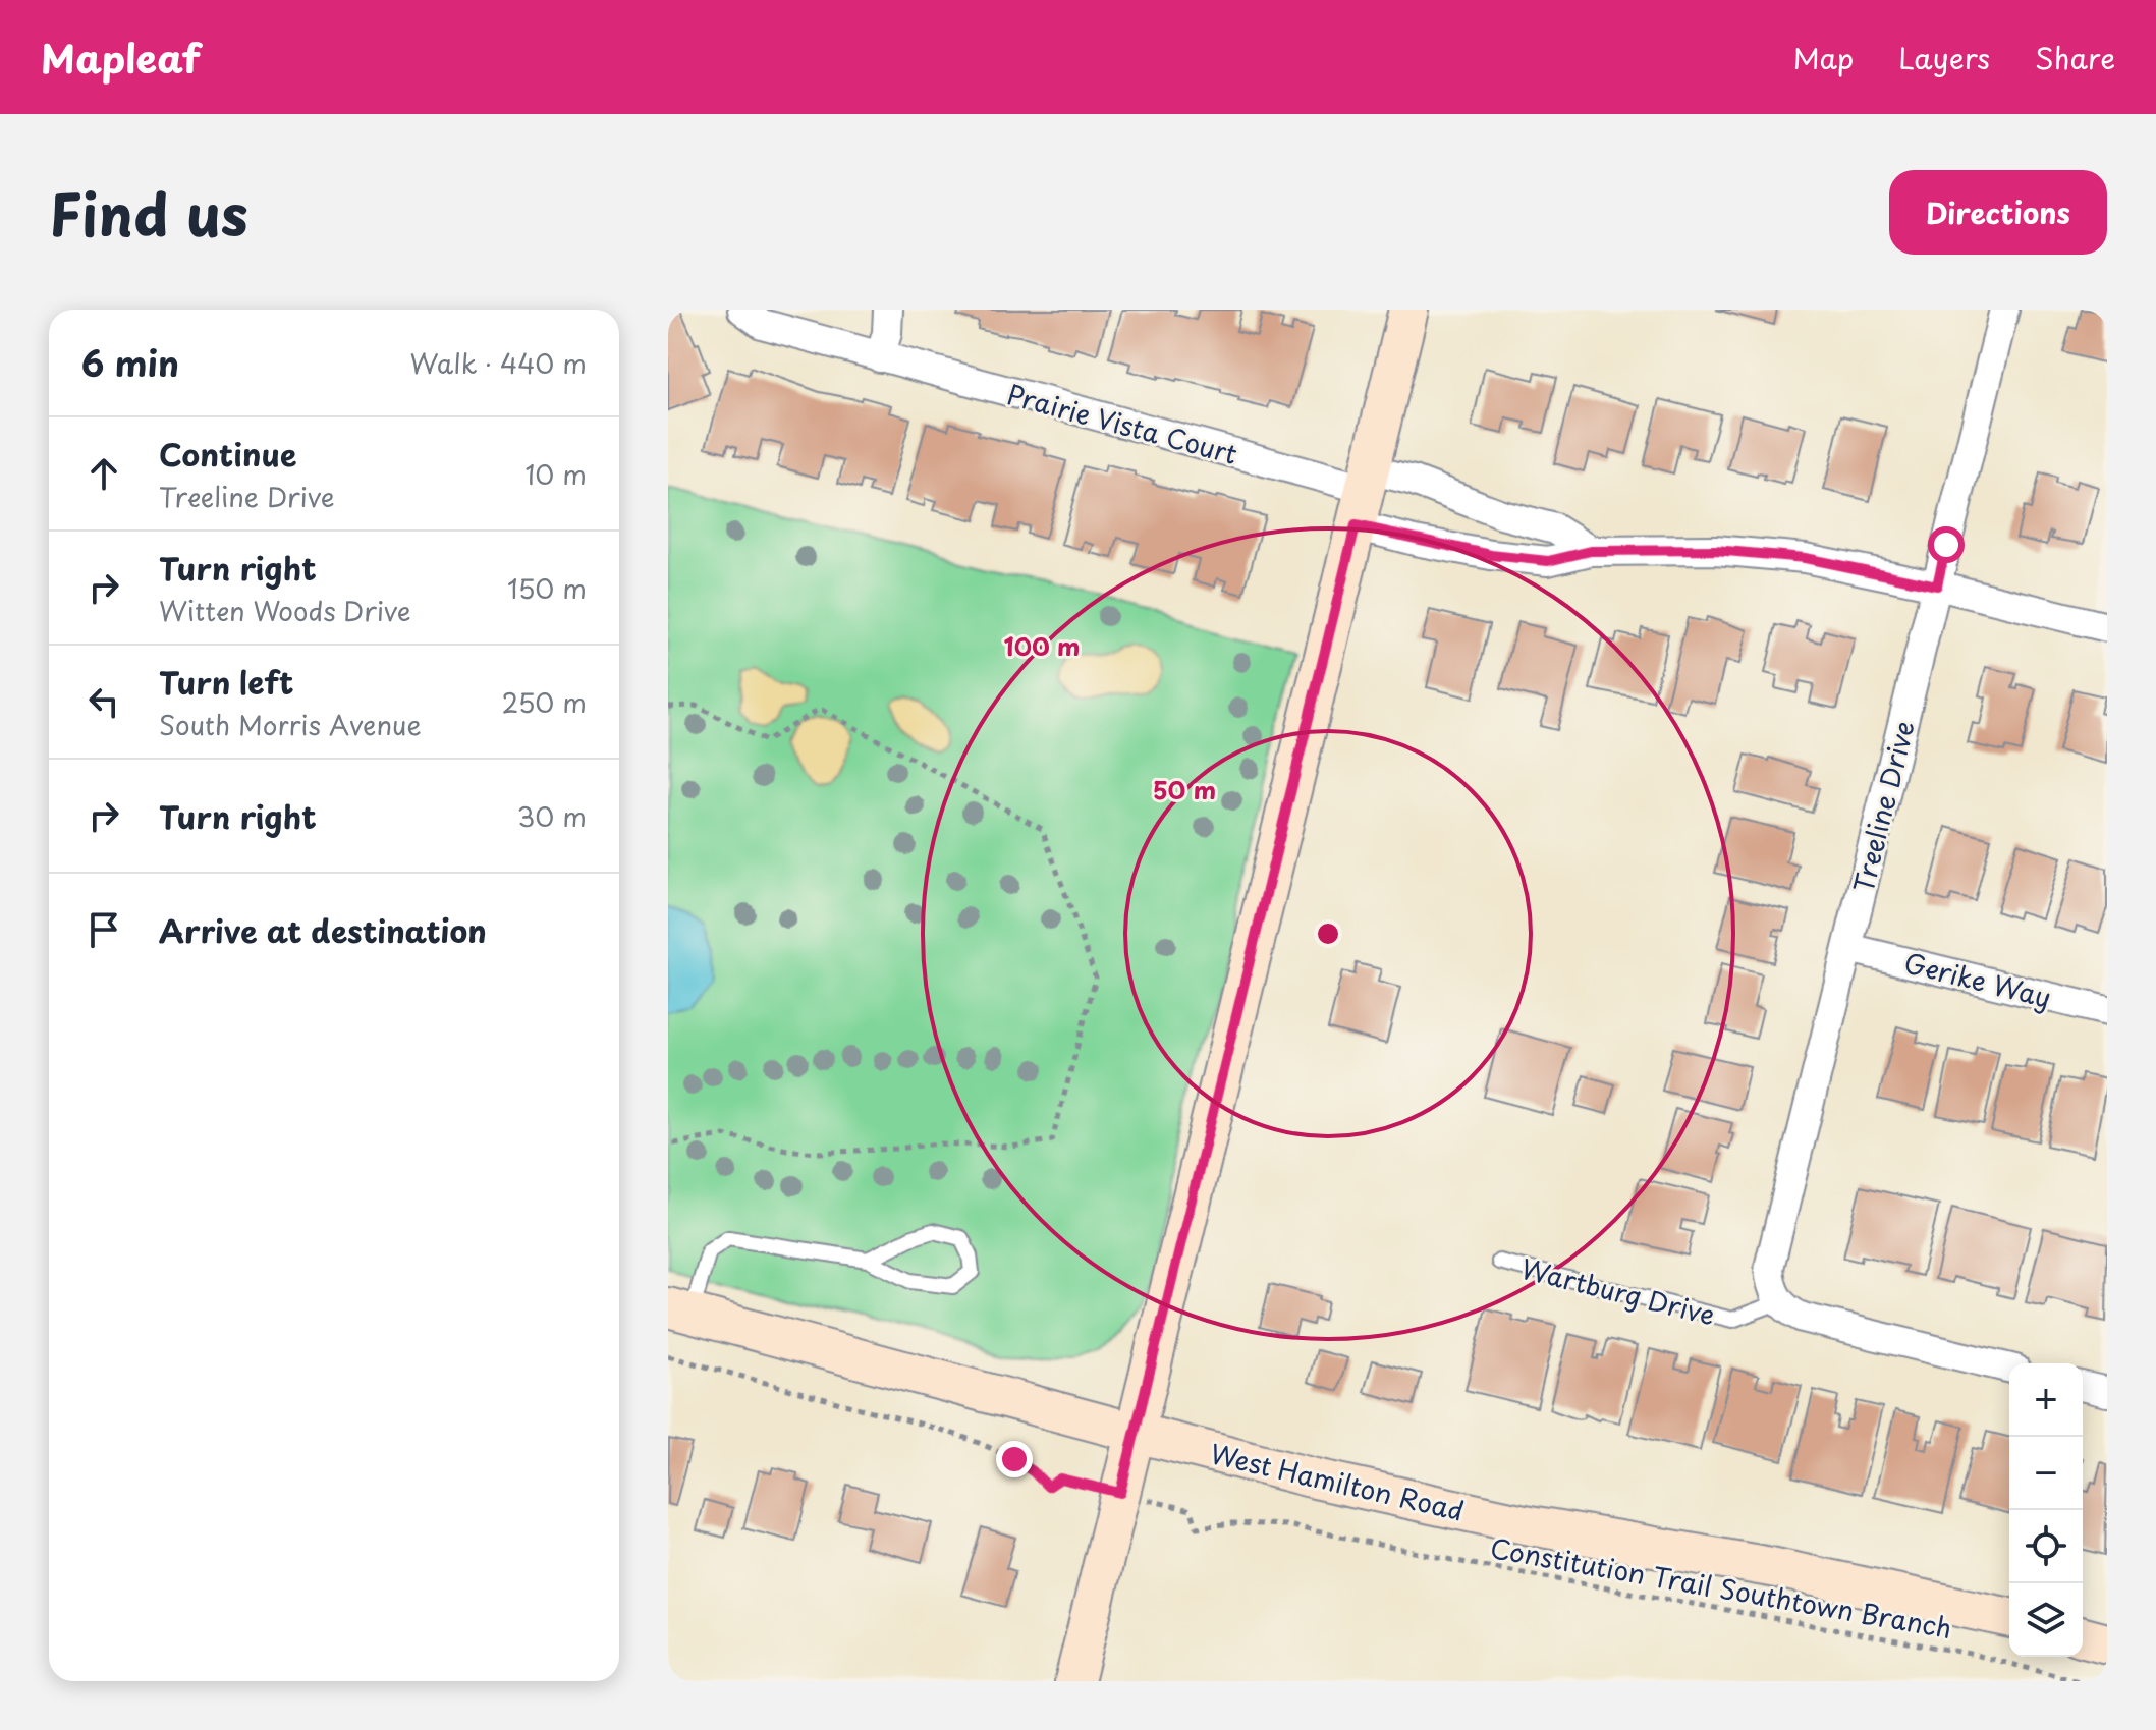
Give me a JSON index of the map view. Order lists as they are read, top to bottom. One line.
{"streets":{"street":["Prairie Vista Court","Treeline Drive","Gerike Way","West Hamilton Road"],"lane":["Wartburg Drive"],"path":["Constitution Trail Southtown Branch"]},"crossings":[["Treeline Drive","Gerike Way"],["Treeline Drive","Wartburg Drive"]],"page":{"header":"Mapleaf","nav":["Map","Layers","Share"],"title":"Find us","buttons":"Directions","heading":["6 min","Walk · 440 m"],"list":[["Continue","Treeline Drive","10 m"],["Turn right","Witten Woods Drive","150 m"],["Turn left","South Morris Avenue","250 m"],["Turn right","30 m"],"Arrive at destination"],"map_buttons":["+","−"]},"rings":["100 m","50 m"]}
